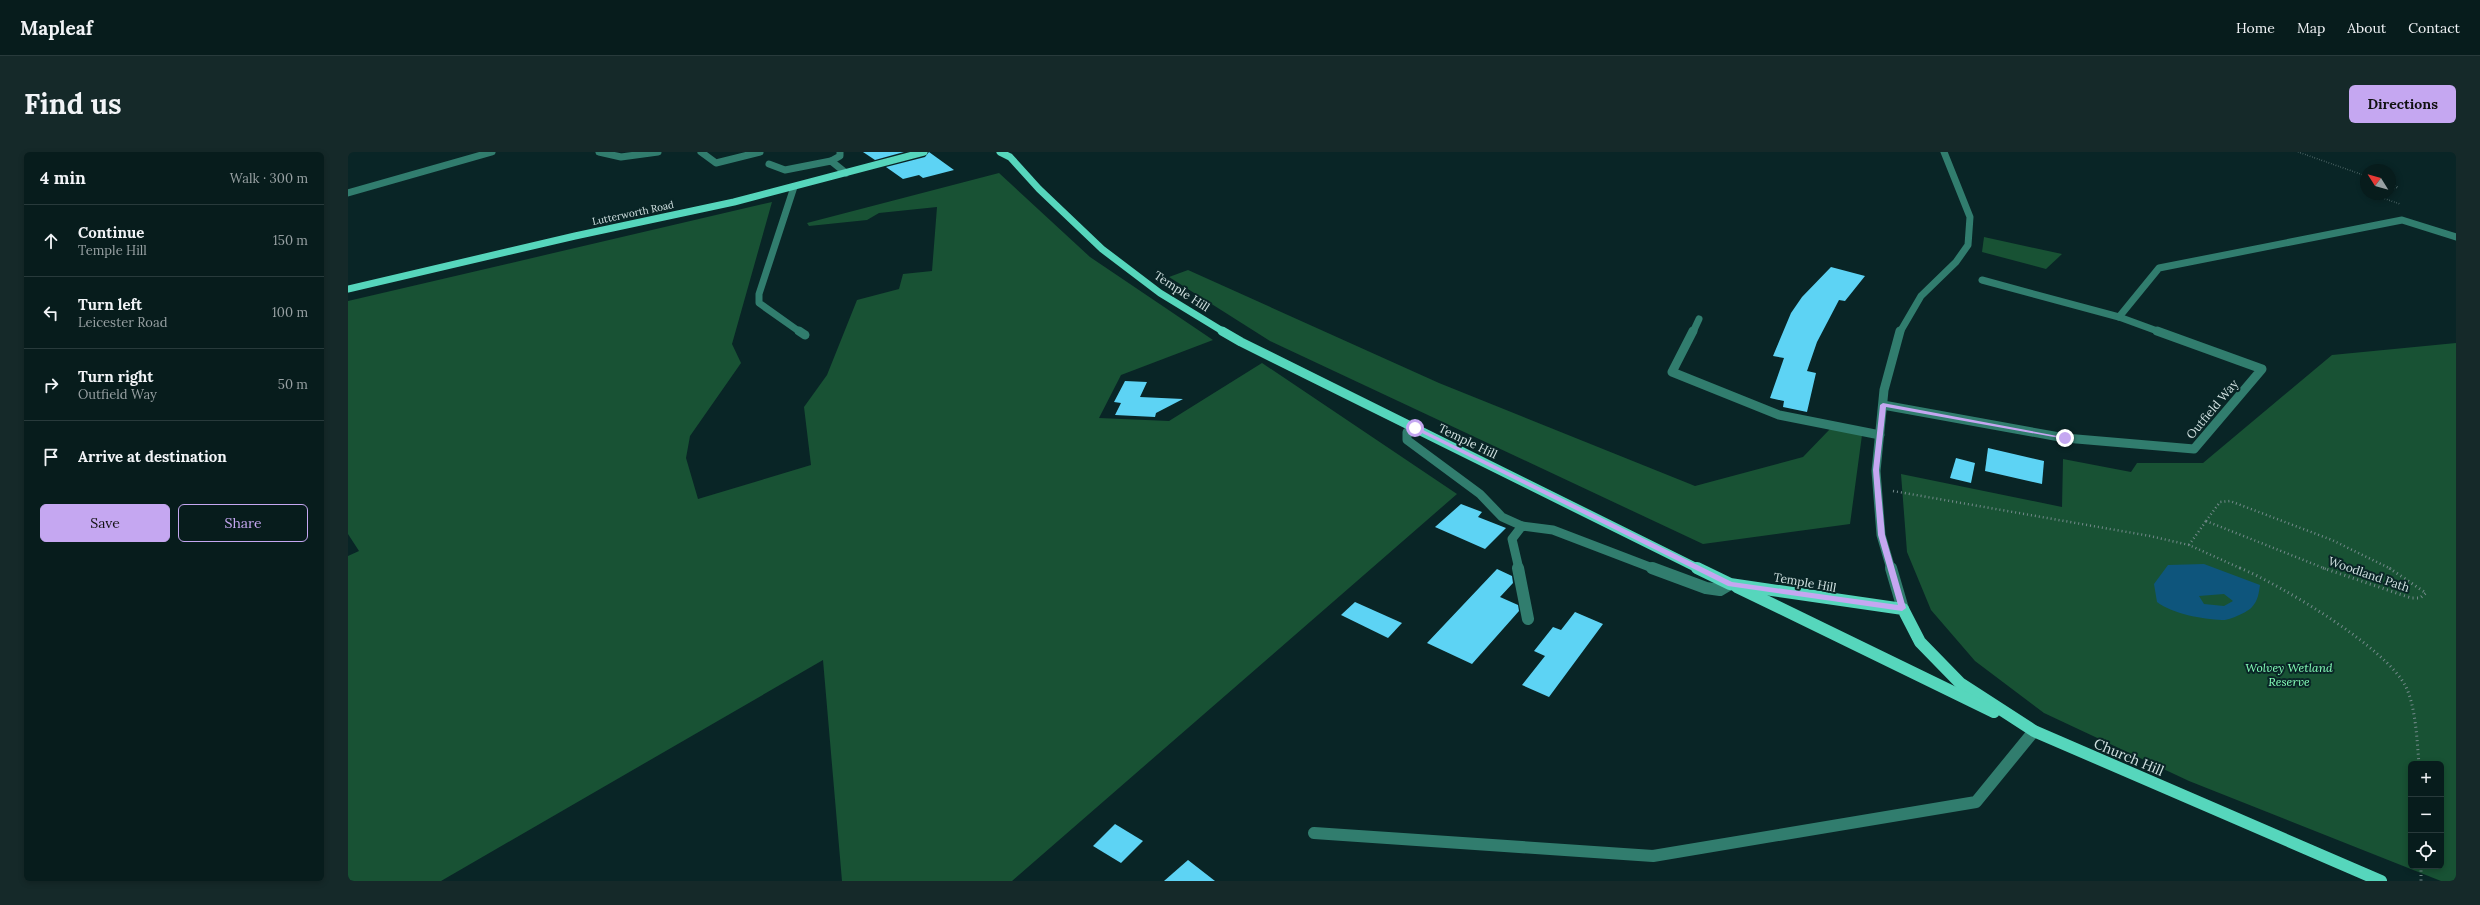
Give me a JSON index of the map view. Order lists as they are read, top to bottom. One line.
{"streets":{"main road":["Lutterworth Road","Temple Hill","Church Hill"],"street":["Outfield Way"],"path":["Woodland Path"]},"crossings":[["Temple Hill","Church Hill"]],"parks":["Wolvey Wetland Reserve"],"north":"top left","page":{"header":"Mapleaf","nav":["Home","Map","About","Contact"],"buttons":["Directions",["Save","Share"]],"title":"Find us","heading":["4 min","Walk · 300 m"],"list":[["Continue","Temple Hill","150 m"],["Turn left","Leicester Road","100 m"],["Turn right","Outfield Way","50 m"],"Arrive at destination"],"map_buttons":["+","−"]}}
